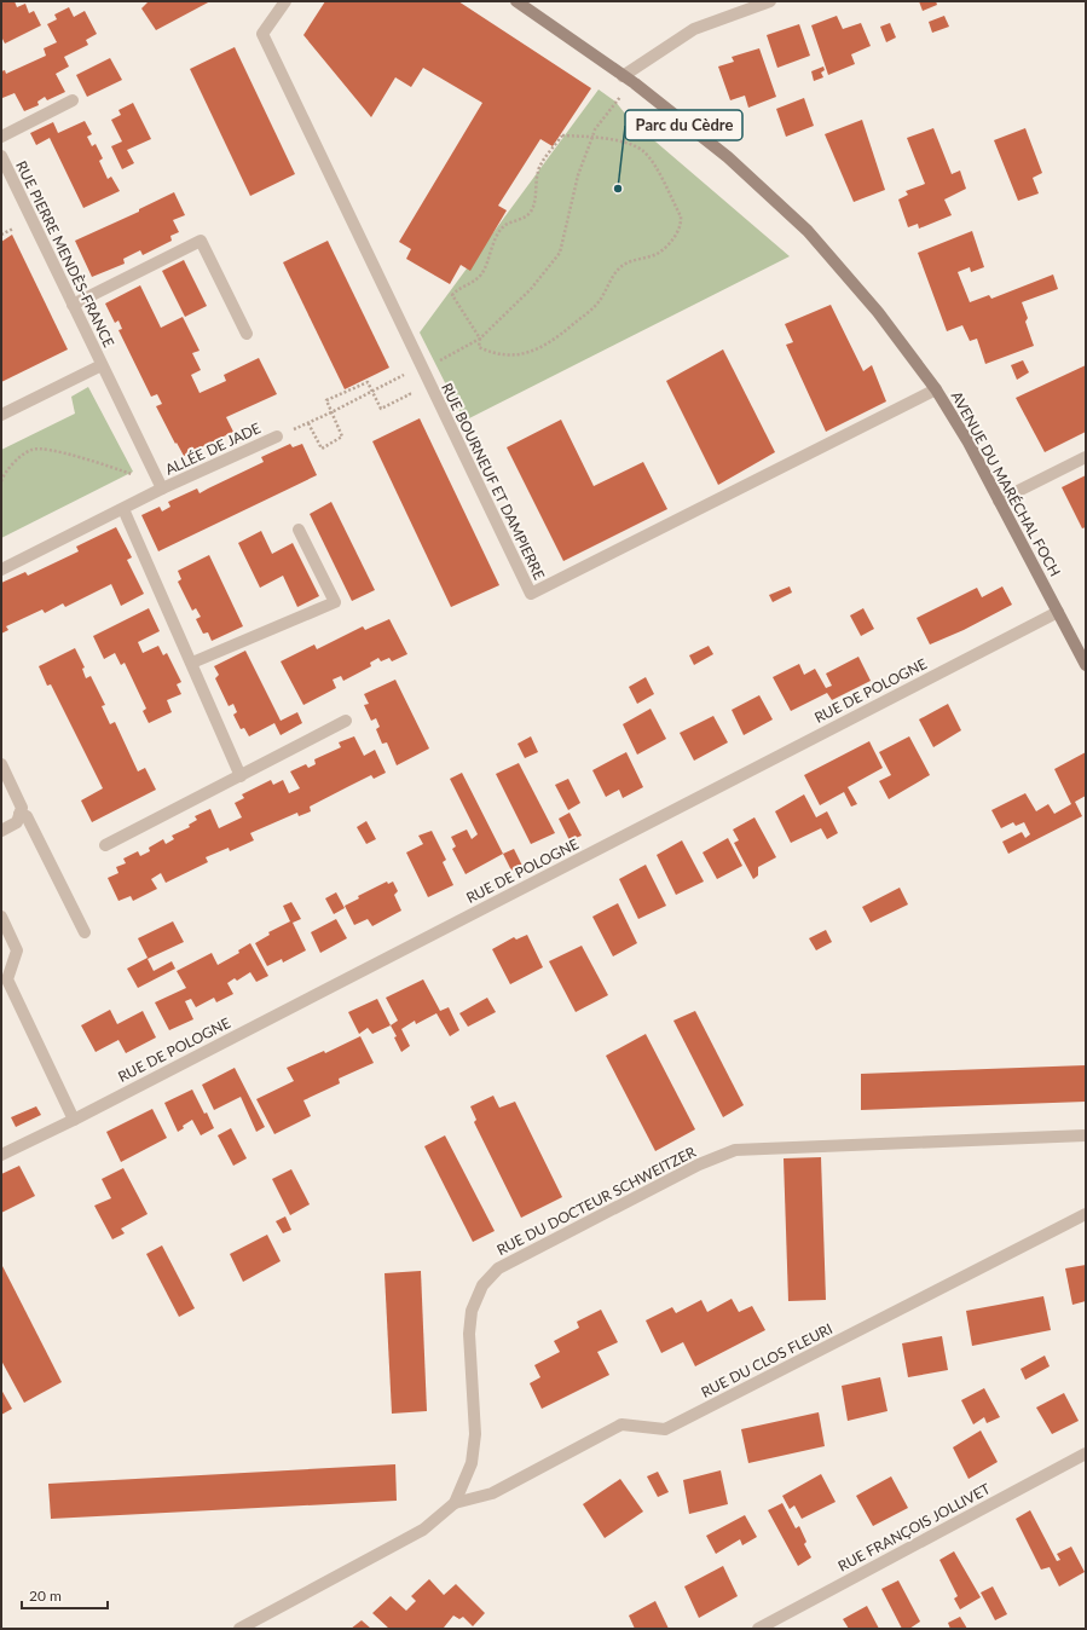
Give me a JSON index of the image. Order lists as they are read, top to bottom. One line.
{"streets":{"main road":["AVENUE DU MARÉCHAL FOCH"],"street":["RUE PIERRE MENDÈS-FRANCE","ALLÉE DE JADE","RUE BOURNEUF ET DAMPIERRE","RUE DE POLOGNE","RUE DU DOCTEUR SCHWEITZER","RUE DU CLOS FLEURI","RUE FRANÇOIS JOLLIVET"]},"crossings":[["RUE PIERRE MENDÈS-FRANCE","ALLÉE DE JADE"],["RUE BOURNEUF ET DAMPIERRE","AVENUE DU MARÉCHAL FOCH"],["AVENUE DU MARÉCHAL FOCH","RUE DE POLOGNE"],["RUE DU DOCTEUR SCHWEITZER","RUE DU CLOS FLEURI"]],"places":["Parc du Cèdre"],"scale_bar":"20 m"}
